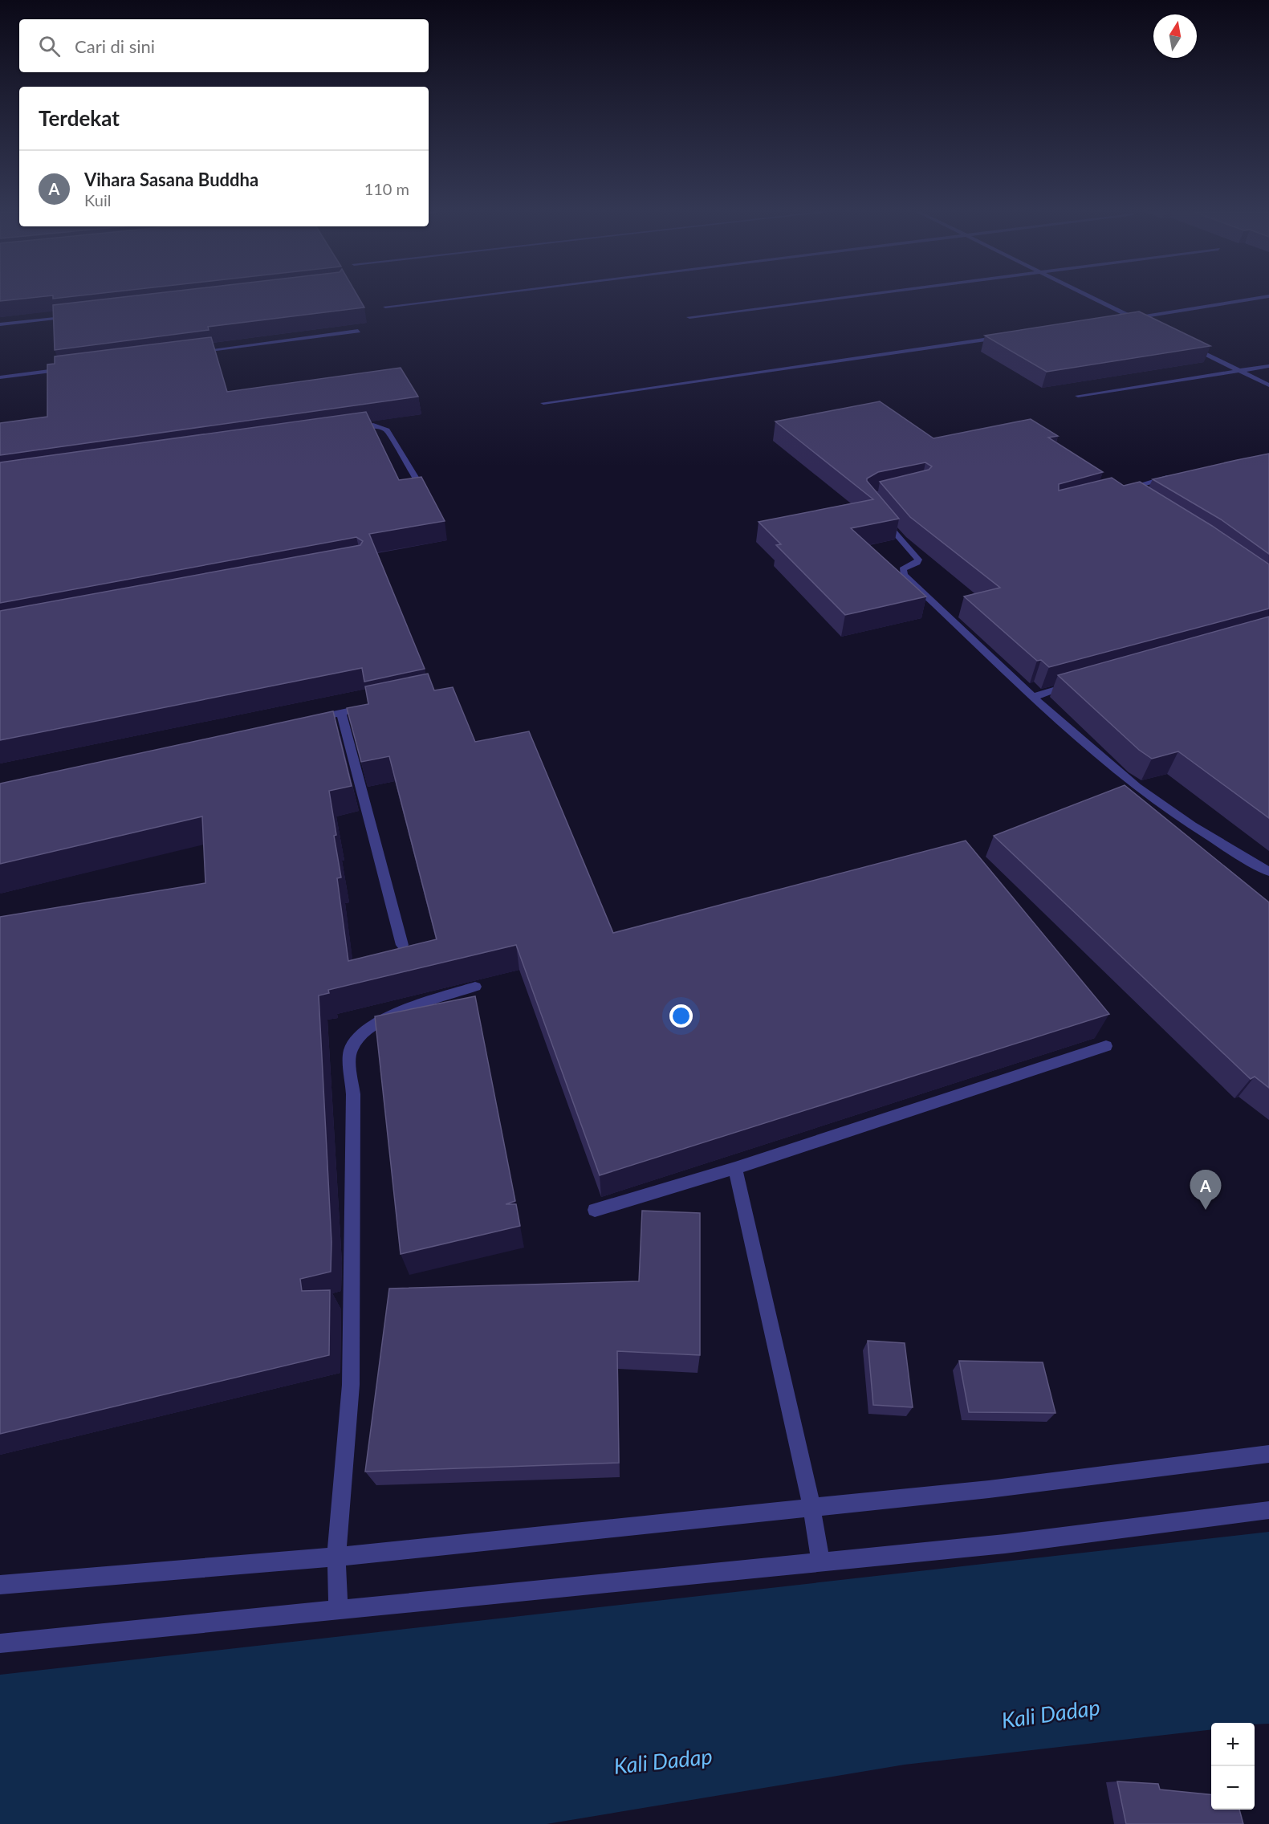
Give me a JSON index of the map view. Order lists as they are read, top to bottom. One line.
{"water":["Kali Dadap"],"north":"top","page":{"search":"Cari di sini","heading":"Terdekat","list":[{"mark":"A","name":"Vihara Sasana Buddha","note":"Kuil","value":"110 m"}],"pins":"A","map_buttons":["+","−"]}}
